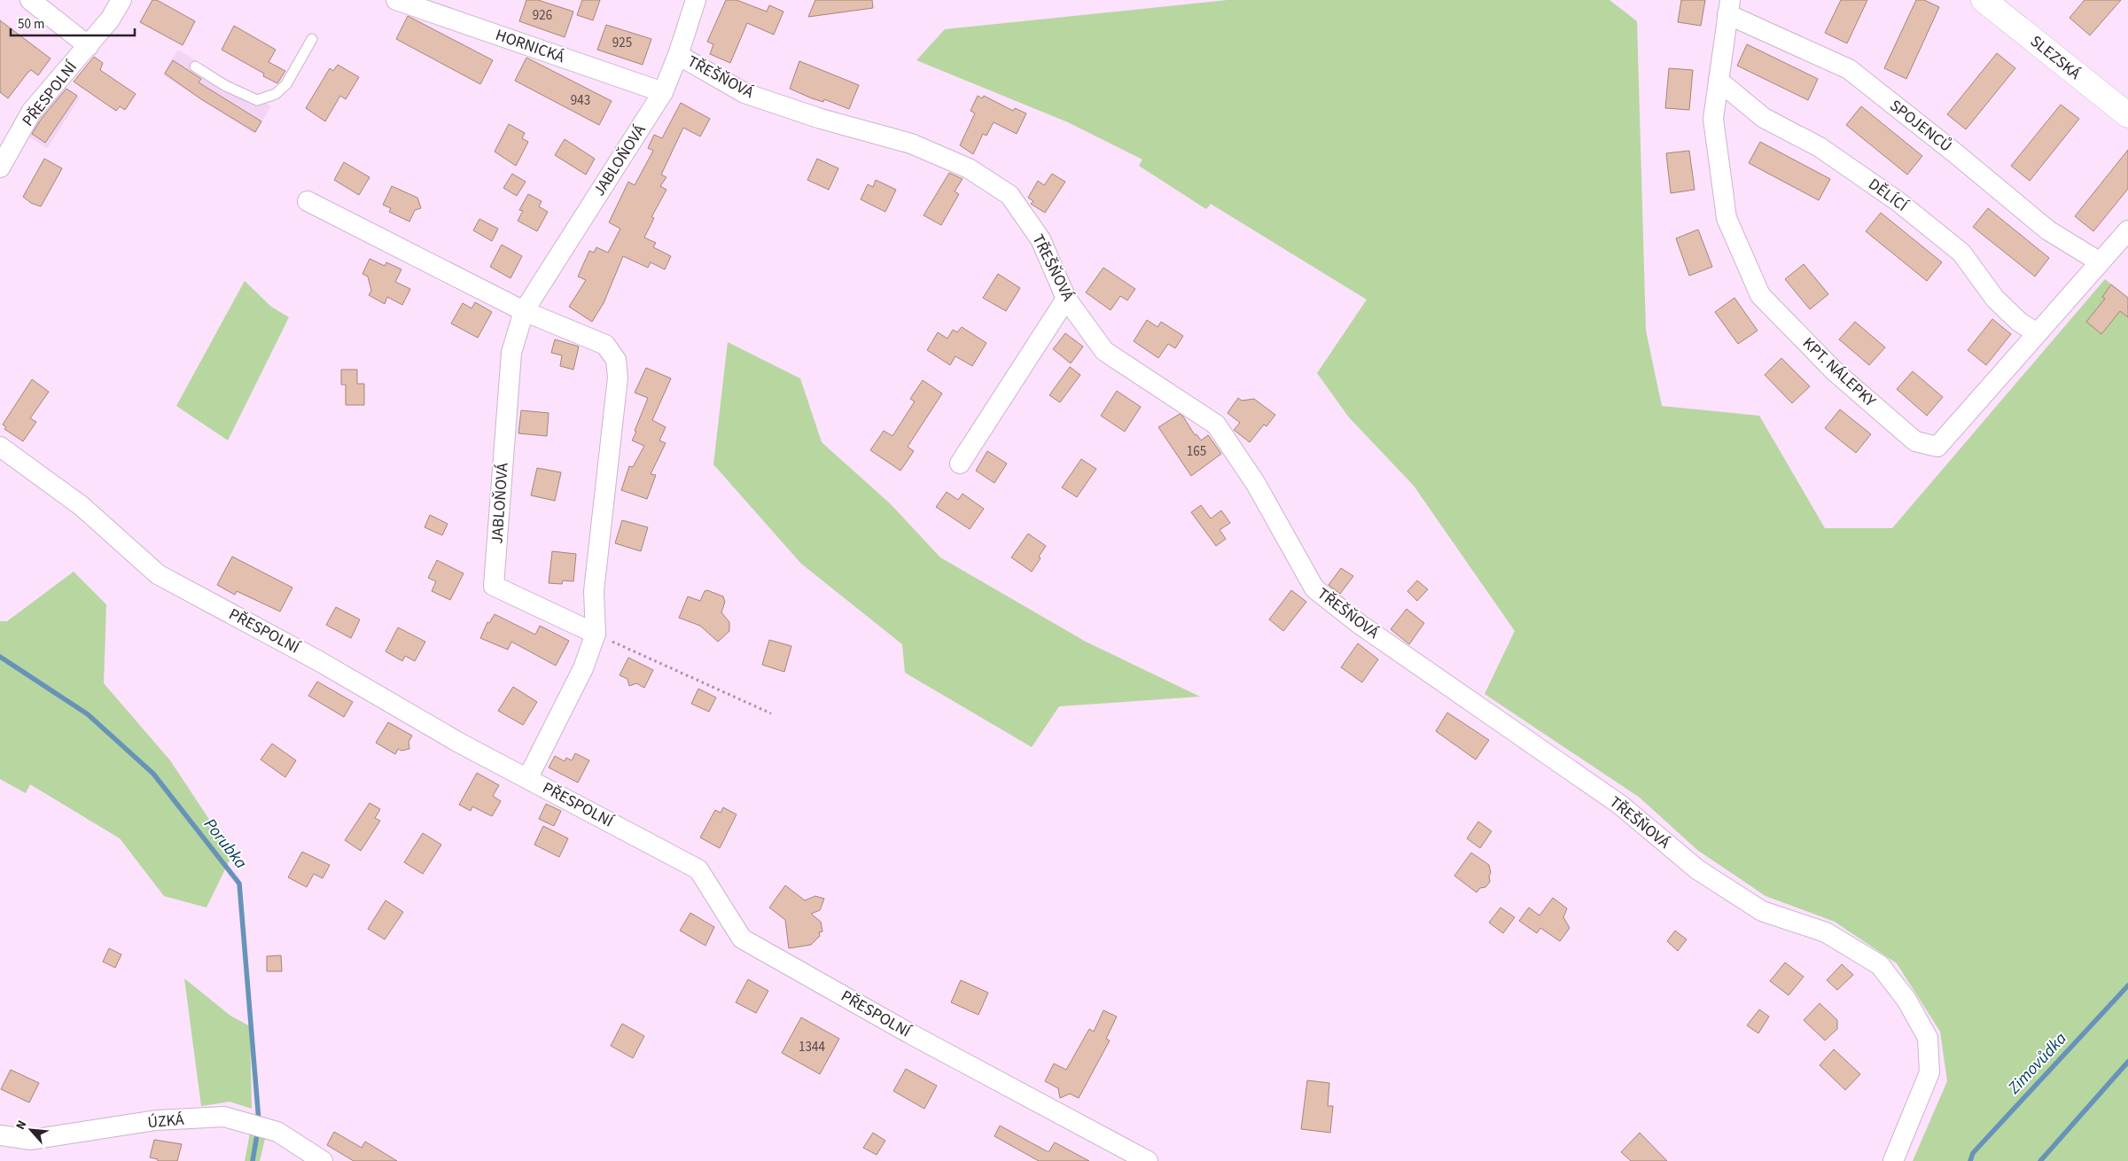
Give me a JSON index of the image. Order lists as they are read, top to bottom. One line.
{"streets":{"street":["HORNICKÁ","SLEZSKÁ","TŘEŠŇOVÁ","PŘESPOLNÍ","SPOJENCŮ","JABLOŇOVÁ","DĚLÍCÍ","KPT. NÁLEPKY","ÚZKÁ"]},"crossings":[["HORNICKÁ","JABLOŇOVÁ"],["TŘEŠŇOVÁ","JABLOŇOVÁ"],["SPOJENCŮ","KPT. NÁLEPKY"],["DĚLÍCÍ","KPT. NÁLEPKY"]],"water":["Porubka","Zimovůdka"],"house_numbers":["926","925","943","165","1344"],"scale_bar":"50 m","north":"top left"}
